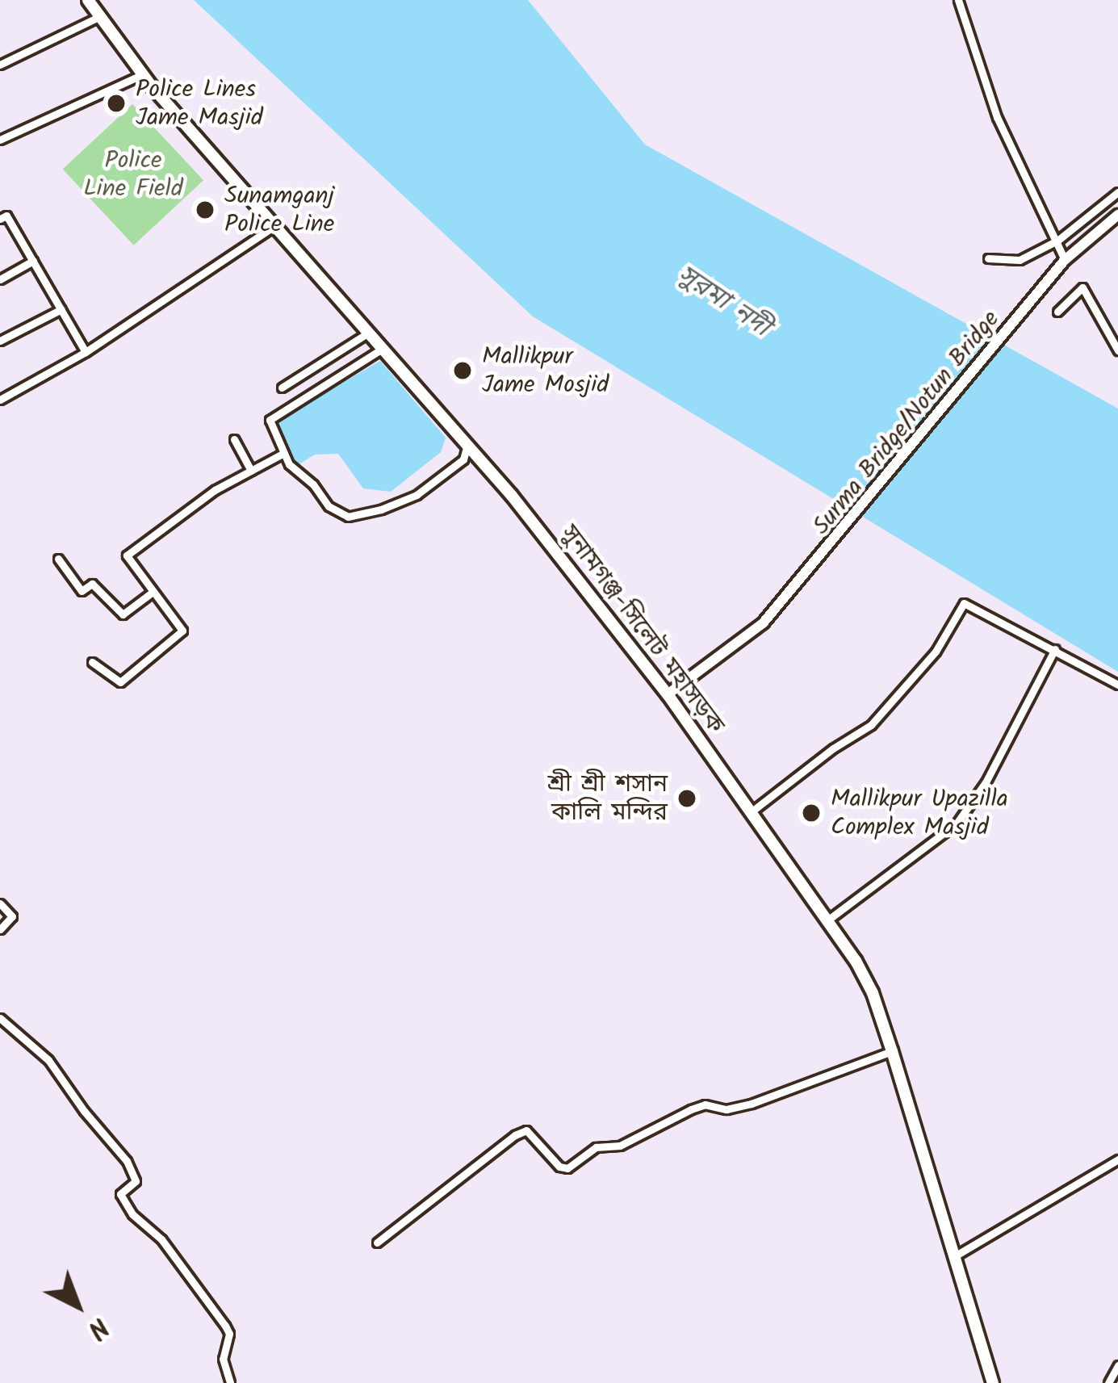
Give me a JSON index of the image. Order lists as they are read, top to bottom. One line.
{"streets":{"main road":["Surma Bridge/Notun Bridge","সুনামগঞ্জ-সিলেট মহাসড়ক"]},"crossings":[["Surma Bridge/Notun Bridge","সুনামগঞ্জ-সিলেট মহাসড়ক"]],"water":["সুরমা নদী"],"parks":["Police Line Field"],"places":["Police Lines Jame Masjid","Sunamganj Police Line","Mallikpur Jame Mosjid","শ্রী শ্রী শসান কালি মন্দির","Mallikpur Upazilla Complex Masjid"],"north":"bottom right"}
